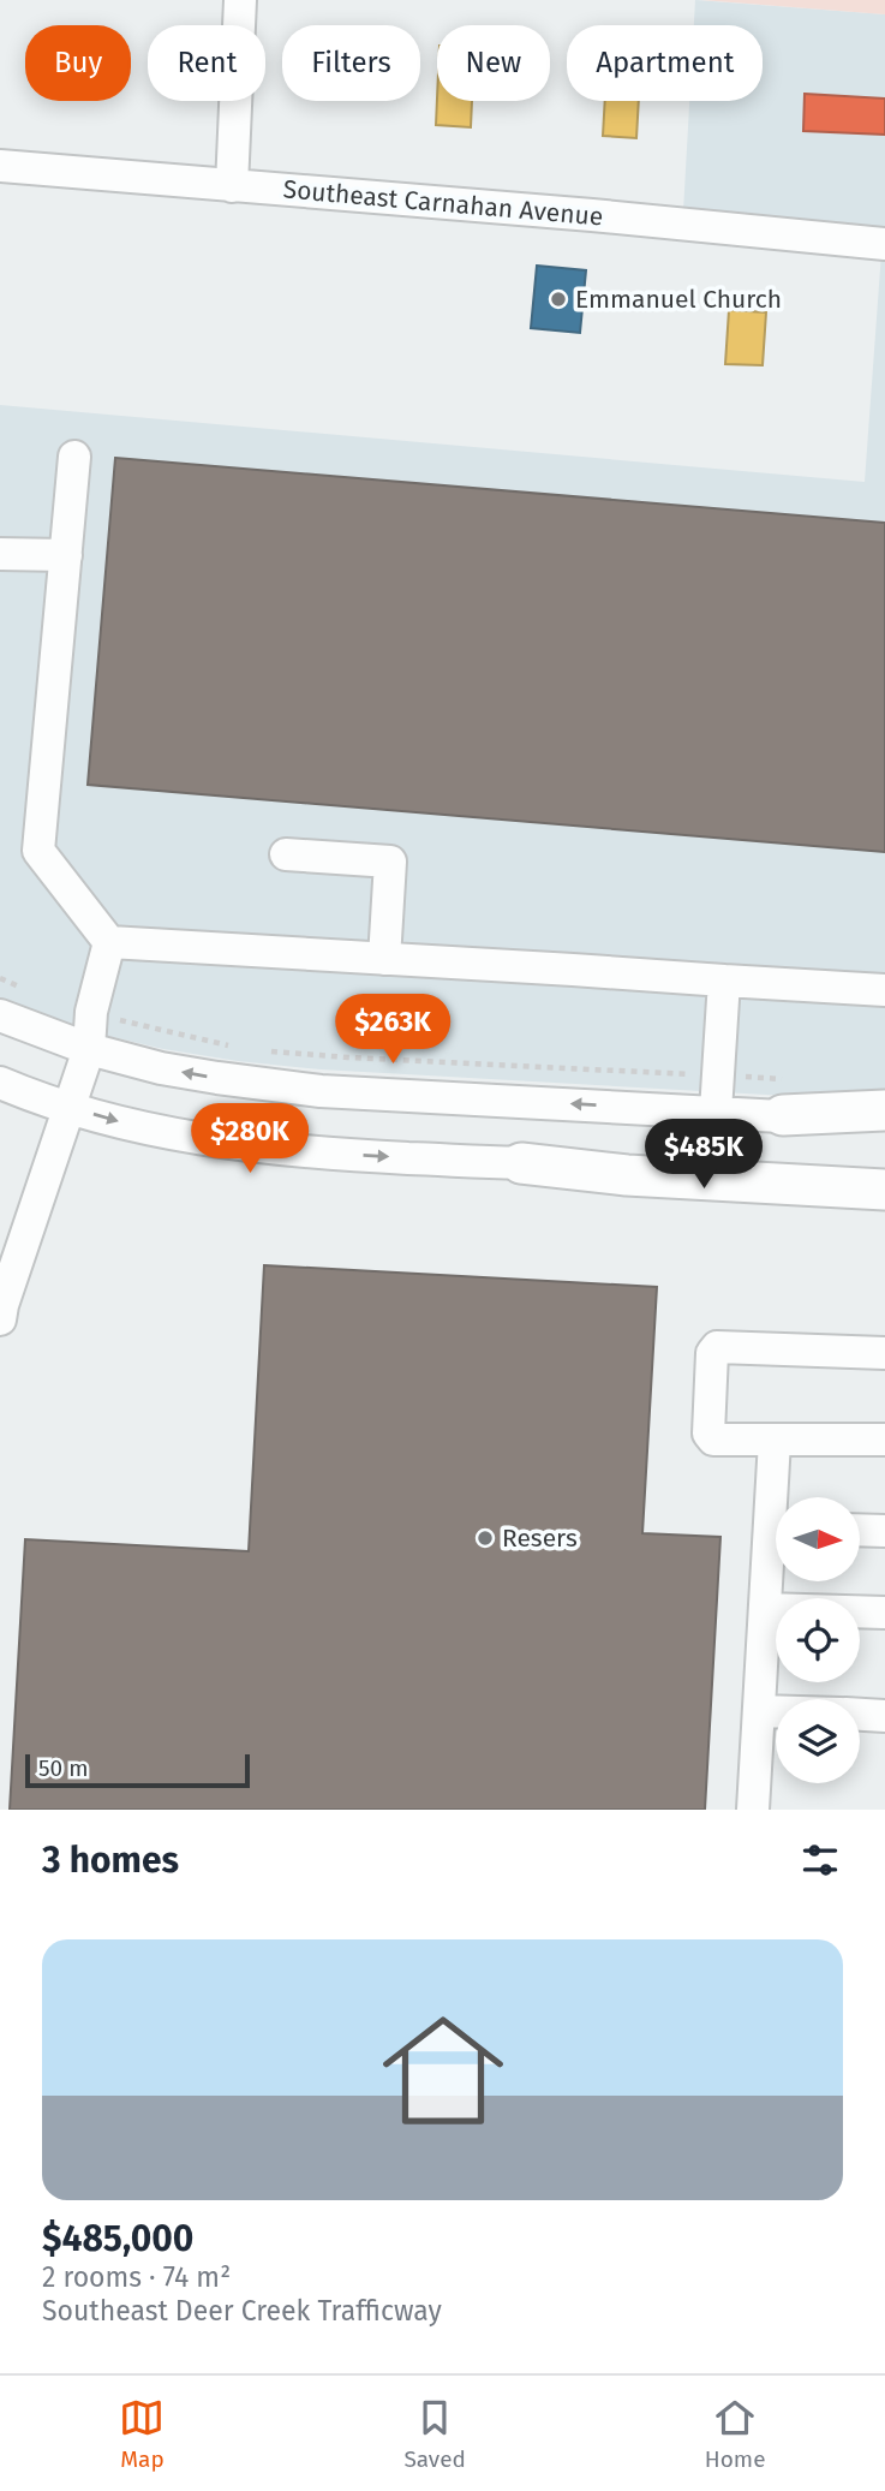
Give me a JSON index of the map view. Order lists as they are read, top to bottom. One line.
{"streets":{"street":["Southeast Carnahan Avenue"]},"places":["Emmanuel Church","Resers"],"scale_bar":"50 m","north":"right","page":{"chip":["Buy","Rent","Filters","New","Apartment"],"price":["$263K","$280K","$485K"],"scale":"50 m","heading":"3 homes","list":[{"name":"$485,000","note":"2 rooms · 74 m² · Southeast Deer Creek Trafficway"}],"tabs":["Map","Saved","Home"]}}
